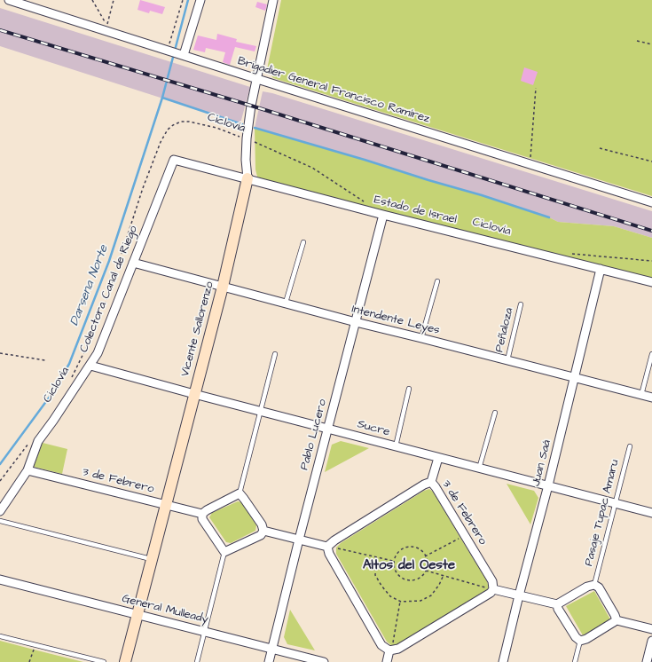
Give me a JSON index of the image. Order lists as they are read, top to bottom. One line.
{"streets":{"street":["Brigadier General Francisco Ramírez","Estado de Israel","Colectora Canal de Riego","Intendente Leyes","Vicente Sallorenzo","Sucre","Pablo Lucero","Juan Saá","3 de Febrero","General Mulleady"],"lane":["Peñaloza","Pasaje Tupac Amaru"],"path":["Ciclovía"]},"crossings":[["Brigadier General Francisco Ramírez","Vicente Sallorenzo"],["Ciclovía","Vicente Sallorenzo"],["Estado de Israel","Colectora Canal de Riego"],["Estado de Israel","Vicente Sallorenzo"],["Estado de Israel","Pablo Lucero"],["Estado de Israel","Juan Saá"],["Colectora Canal de Riego","Intendente Leyes"],["Colectora Canal de Riego","Sucre"],["Colectora Canal de Riego","3 de Febrero"],["Intendente Leyes","Vicente Sallorenzo"],["Intendente Leyes","Peñaloza"],["Intendente Leyes","Pablo Lucero"],["Intendente Leyes","Juan Saá"],["Vicente Sallorenzo","Sucre"],["Vicente Sallorenzo","3 de Febrero"],["Vicente Sallorenzo","General Mulleady"],["Sucre","Pablo Lucero"],["Sucre","Juan Saá"],["Sucre","Pasaje Tupac Amaru"],["Pablo Lucero","General Mulleady"]],"districts":["Altos del Oeste"],"water":["Darsena Norte"]}
